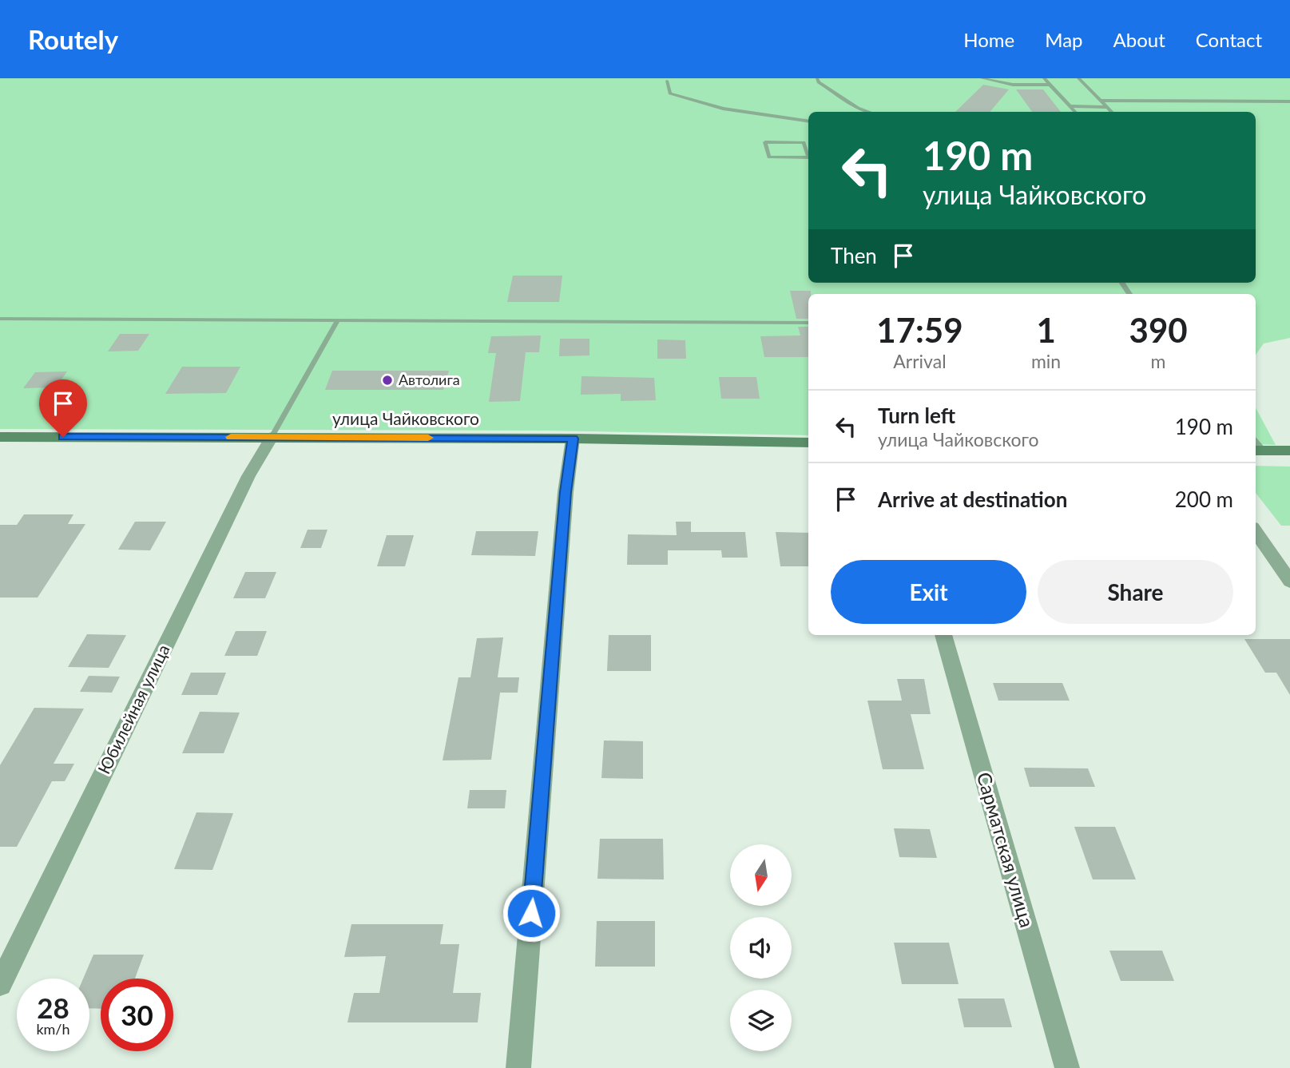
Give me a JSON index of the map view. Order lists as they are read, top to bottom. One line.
{"streets":{"street":["улица Чайковского","Юбилейная улица","Сарматская улица"]},"crossings":[["улица Чайковского","Юбилейная улица"]],"places":["Автолига"],"north":"bottom","page":{"header":"Routely","nav":["Home","Map","About","Contact"],"turn":["190 m","улица Чайковского"],"then":"Then","eta":["17:59","Arrival","1","min","390","m"],"list":[{"name":"Turn left","note":"улица Чайковского","value":"190 m"},{"name":"Arrive at destination","value":"200 m"}],"buttons":["Exit","Share"],"speed":"28 km/h","limit":"30"}}
